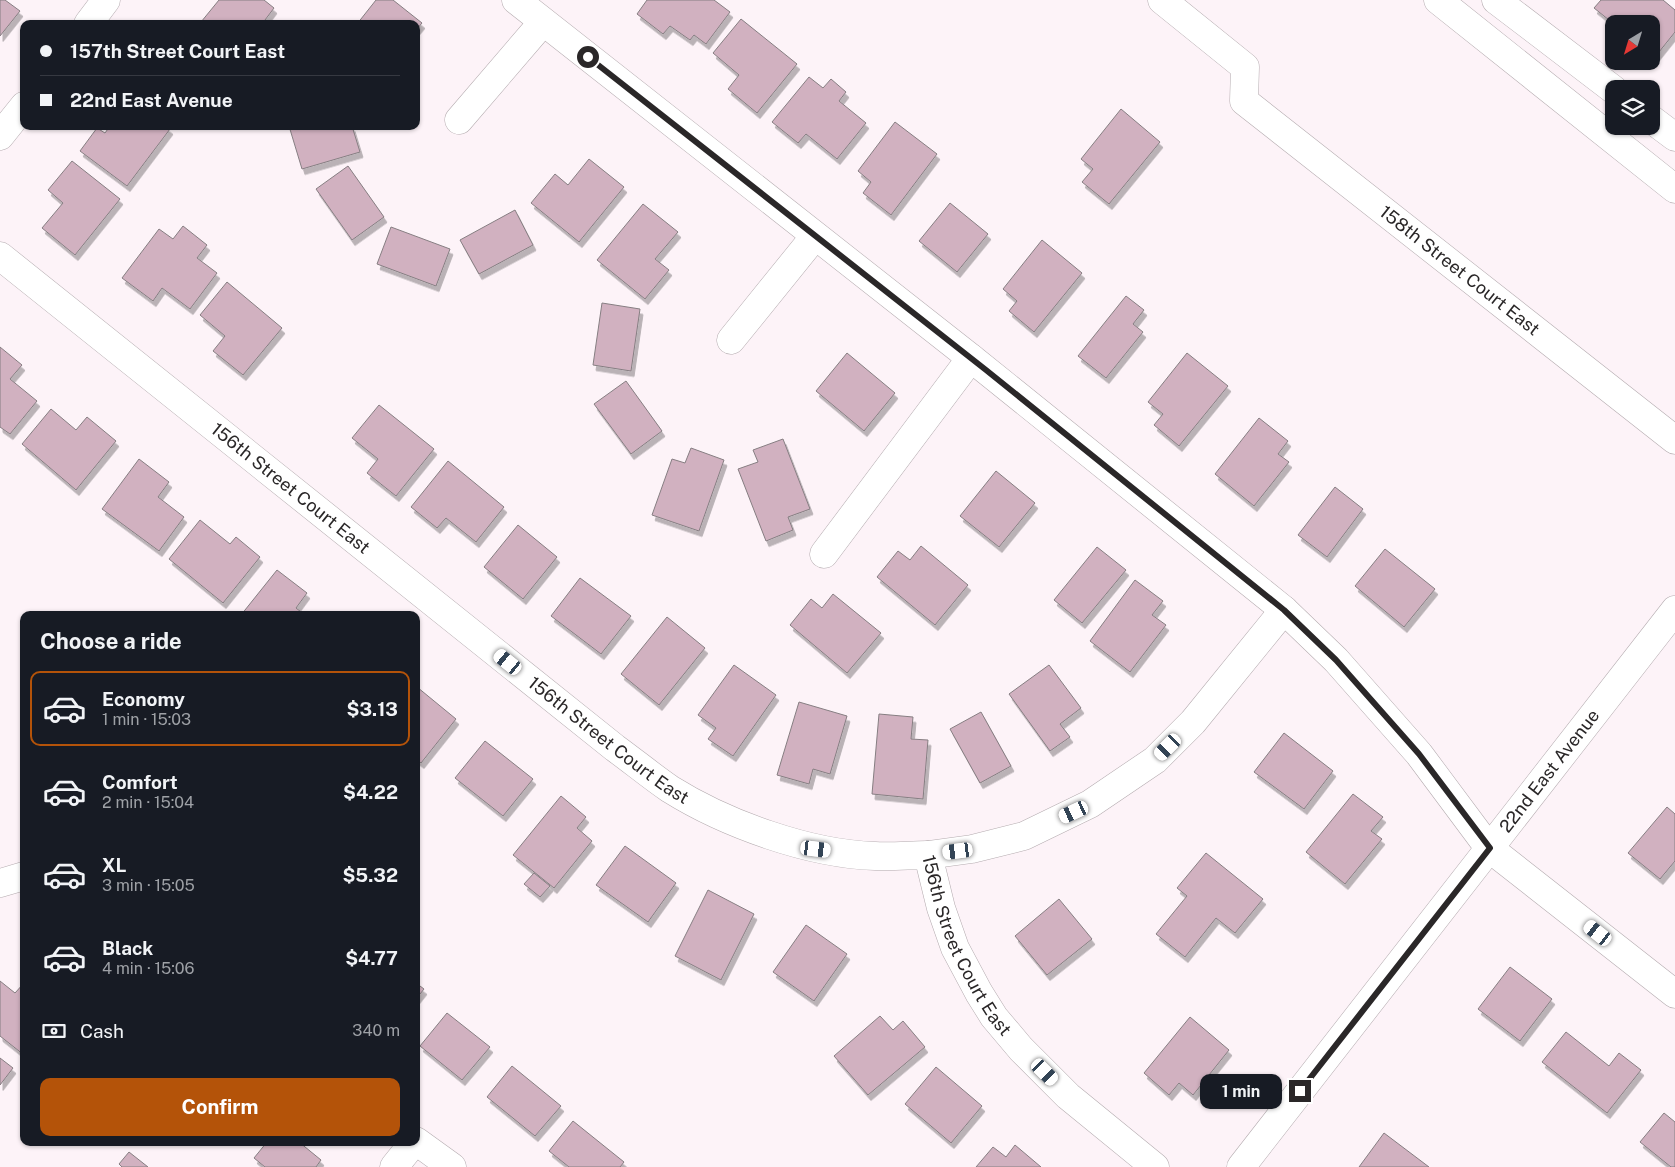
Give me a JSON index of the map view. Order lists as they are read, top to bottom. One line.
{"streets":{"street":["158th Street Court East","156th Street Court East","22nd East Avenue"]},"north":"bottom left","page":{"banner":["157th Street Court East","22nd East Avenue"],"heading":"Choose a ride","list":[{"name":"Economy","note":"1 min · 15:03","value":"$3.13"},{"name":"Comfort","note":"2 min · 15:04","value":"$4.22"},{"name":"XL","note":"3 min · 15:05","value":"$5.32"},{"name":"Black","note":"4 min · 15:06","value":"$4.77"}],"pay":["Cash","340 m"],"buttons":"Confirm","bubble":"1 min"}}
